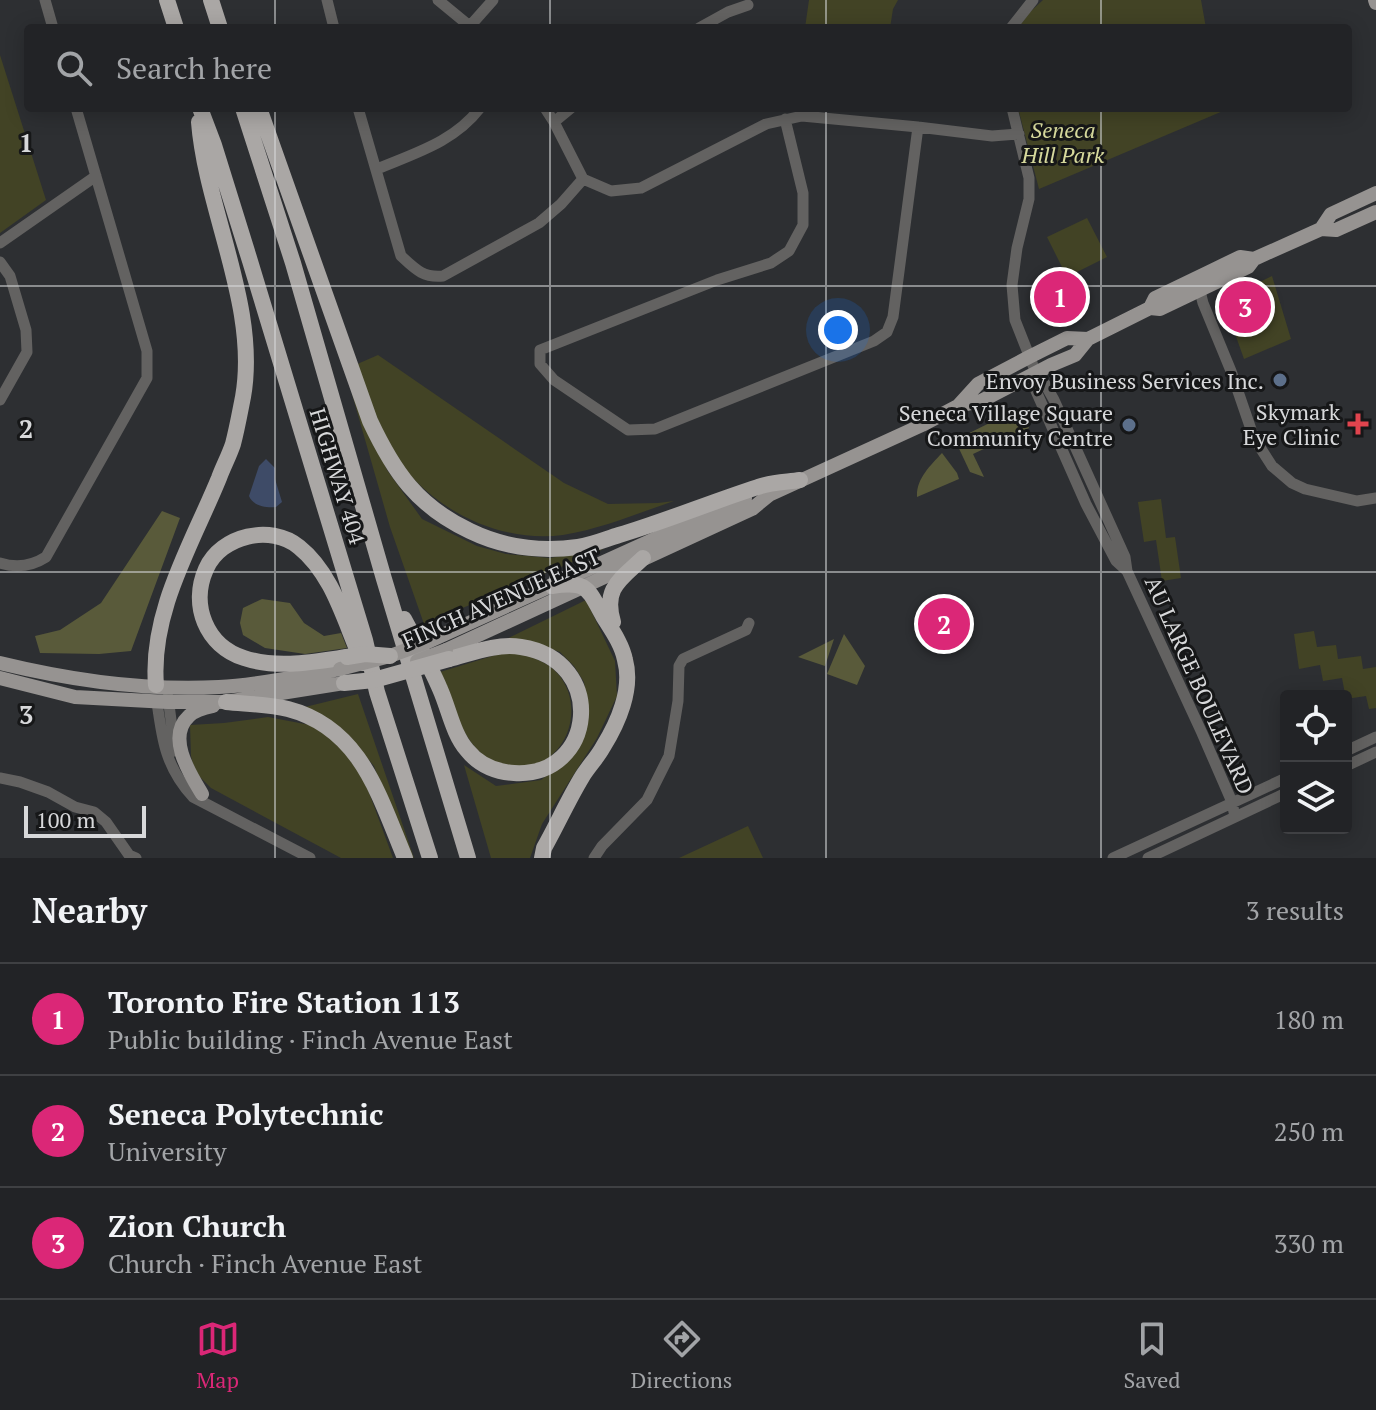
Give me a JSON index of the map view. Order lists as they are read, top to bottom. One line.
{"streets":{"highway":["HIGHWAY 404"],"main road":["FINCH AVENUE EAST"],"street":["AU LARGE BOULEVARD"]},"crossings":[["FINCH AVENUE EAST","AU LARGE BOULEVARD"]],"parks":["Seneca Hill Park"],"places":{"other":["Envoy Business Services Inc.","Seneca Village Square Community Centre"],"health":["Skymark Eye Clinic"]},"scale_bar":"100 m","page":{"search":"Search here","pins":["1","3","2"],"scale":"100 m","heading":["Nearby","3 results"],"list":[{"mark":"1","name":"Toronto Fire Station 113","note":"Public building · Finch Avenue East","value":"180 m"},{"mark":"2","name":"Seneca Polytechnic","note":"University","value":"250 m"},{"mark":"3","name":"Zion Church","note":"Church · Finch Avenue East","value":"330 m"}],"nav":["Map","Directions","Saved"]},"grid":{"rows":["1","2","3"]}}
